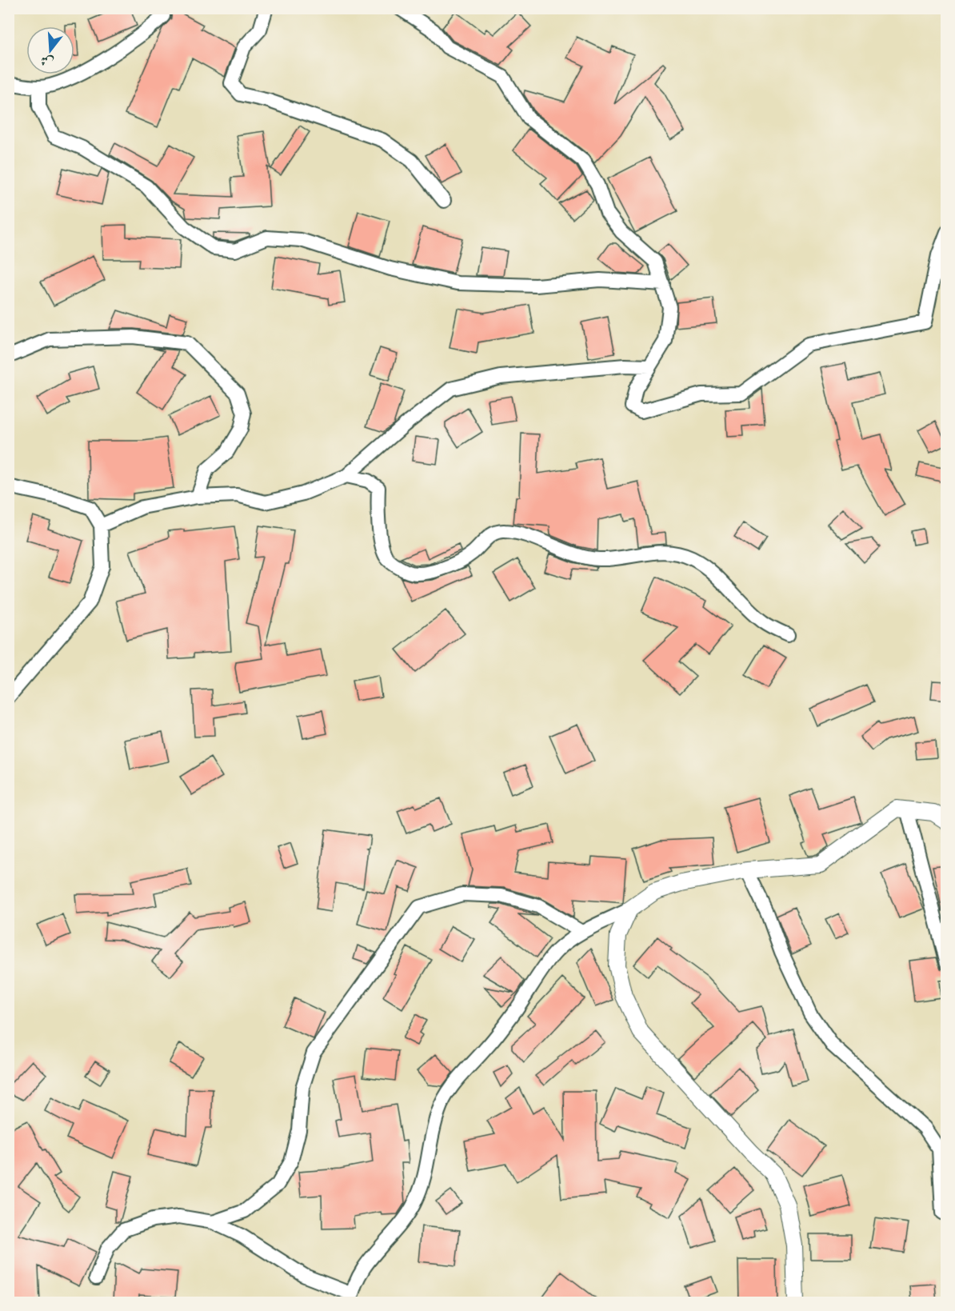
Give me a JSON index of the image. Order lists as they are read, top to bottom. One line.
{"north":"bottom"}
